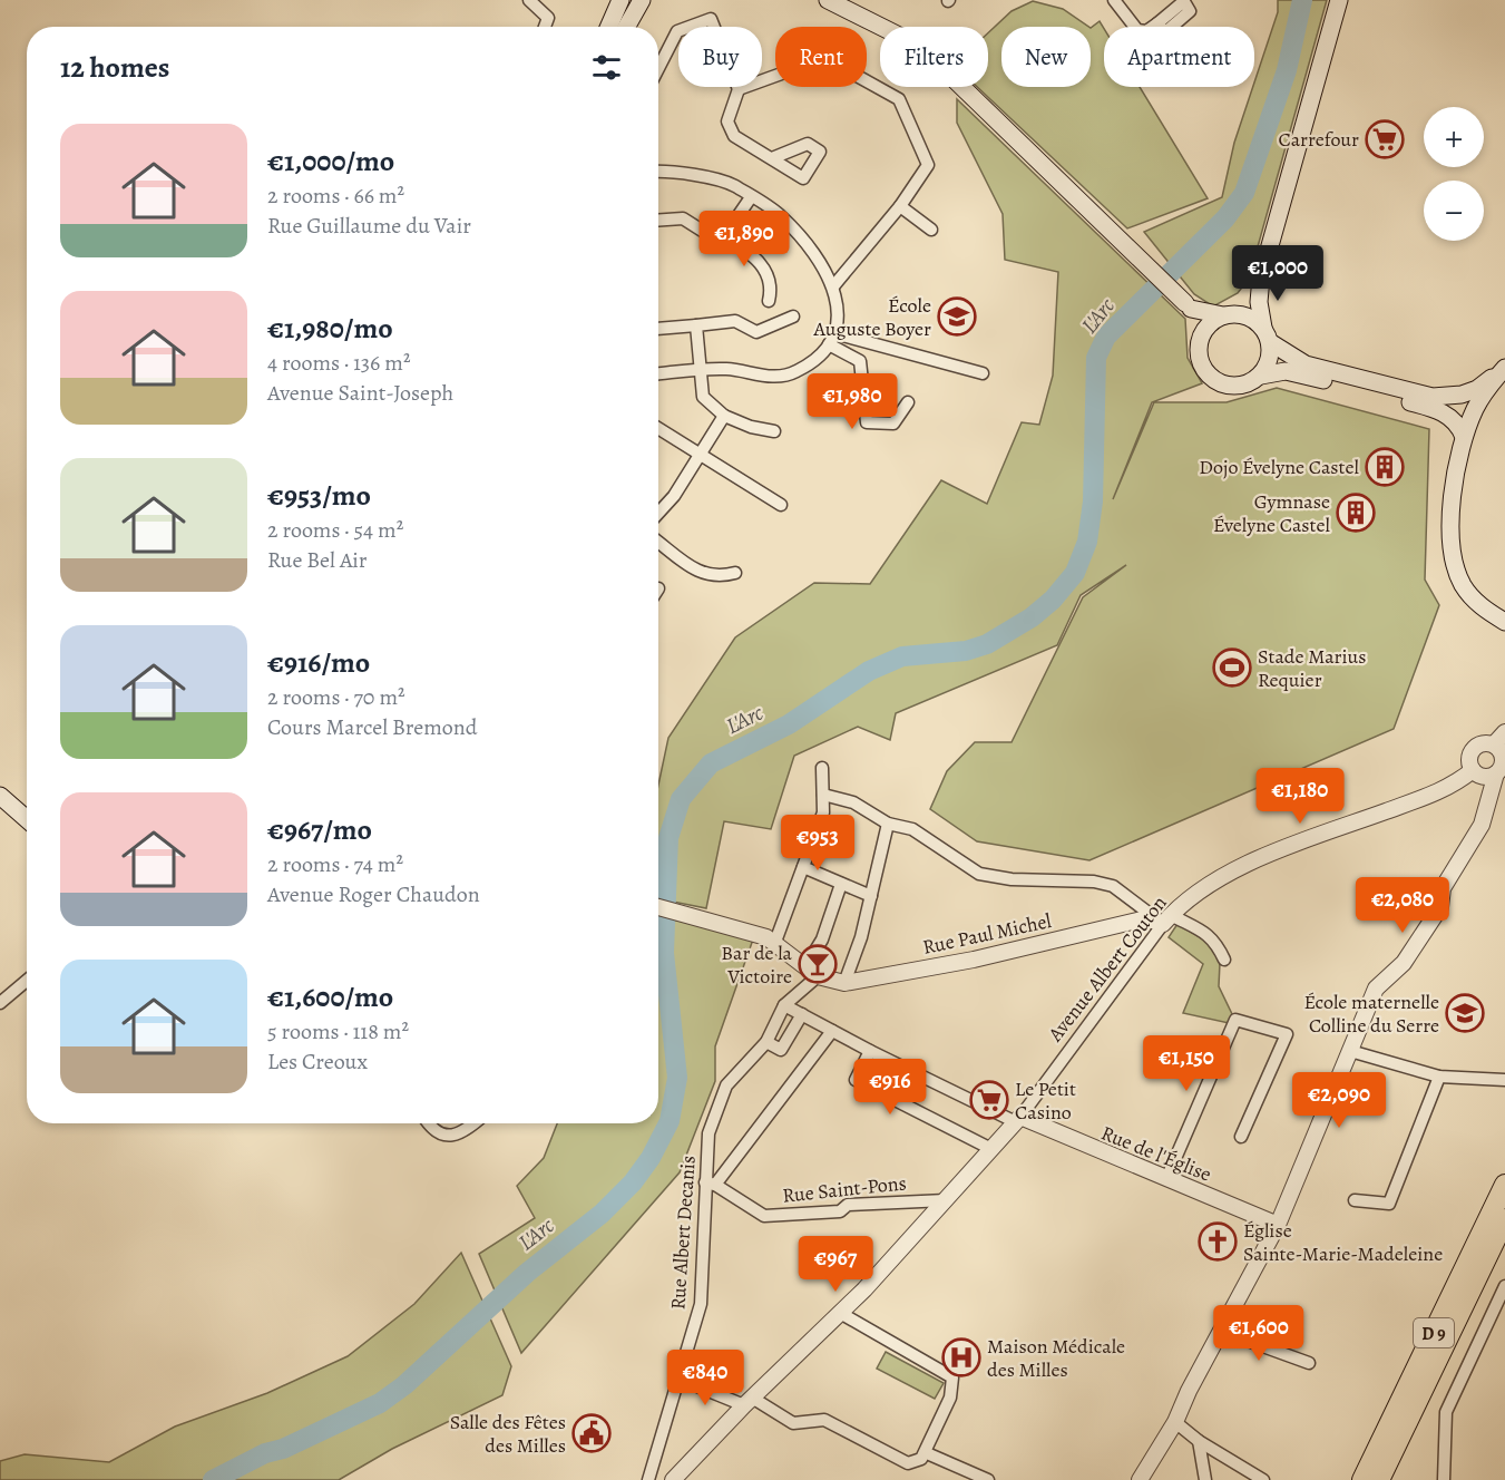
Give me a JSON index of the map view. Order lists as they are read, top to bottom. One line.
{"streets":{"highway":["D 9"],"street":["Rue Paul Michel","Avenue Albert Couton","Rue de l'Église","Rue Saint-Pons","Rue Albert Decanis"]},"crossings":[["Rue Paul Michel","Avenue Albert Couton"],["Avenue Albert Couton","Rue de l'Église"],["Rue Saint-Pons","Rue Albert Decanis"]],"water":["L'Arc"],"places":{"supermarket":["Carrefour","Le Petit Casino"],"school or university":["École Auguste Boyer","École maternelle Colline du Serre"],"building":["Dojo Évelyne Castel","Gymnase Évelyne Castel"],"sports":["Stade Marius Requier"],"bar":["Bar de la Victoire"],"church":["Église Sainte-Marie-Madeleine"],"hospital":["Maison Médicale des Milles"],"public building":["Salle des Fêtes des Milles"]},"page":{"chip":["Buy","Rent","Filters","New","Apartment"],"heading":"12 homes","map_buttons":["+","−"],"list":[{"name":"€1,000/mo","note":"2 rooms · 66 m² · Rue Guillaume du Vair"},{"name":"€1,980/mo","note":"4 rooms · 136 m² · Avenue Saint-Joseph"},{"name":"€953/mo","note":"2 rooms · 54 m² · Rue Bel Air"},{"name":"€916/mo","note":"2 rooms · 70 m² · Cours Marcel Bremond"},{"name":"€967/mo","note":"2 rooms · 74 m² · Avenue Roger Chaudon"},{"name":"€1,600/mo","note":"5 rooms · 118 m² · Les Creoux"}],"price":["€1,890","€1,000","€1,980","€1,180","€953","€2,080","€1,150","€916","€2,090","€967","€1,600","€840"]}}
